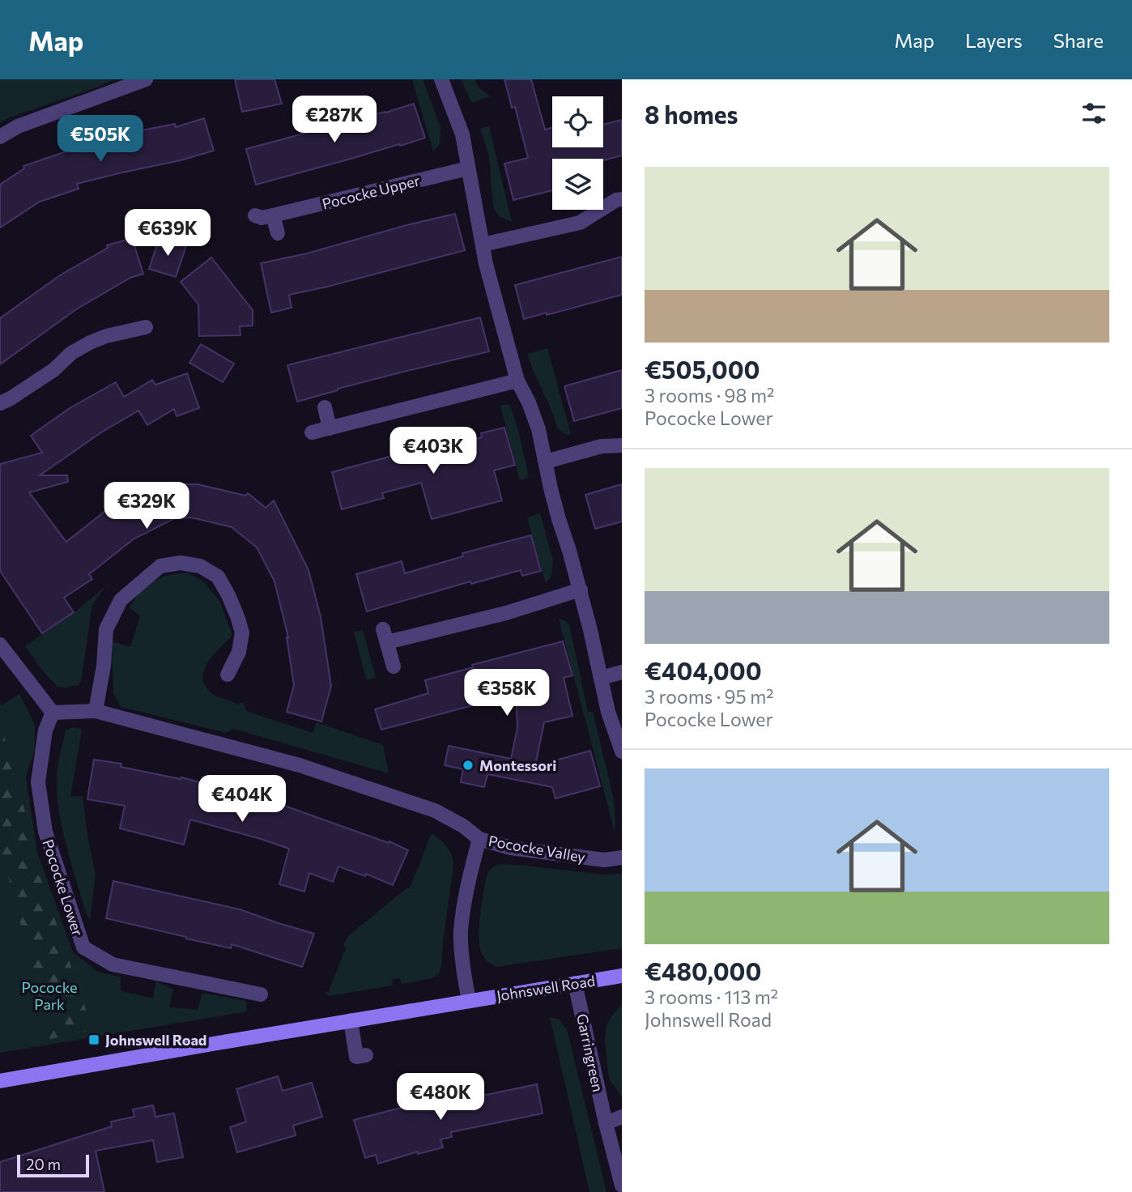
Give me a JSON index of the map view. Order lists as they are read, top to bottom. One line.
{"streets":{"street":["Pococke Upper","Pococke Valley","Pococke Lower","Johnswell Road","Garringreen"]},"crossings":[["Pococke Valley","Johnswell Road"],["Johnswell Road","Garringreen"]],"parks":["Pococke Park"],"places":{"other":["Montessori"],"transit":["Johnswell Road"]},"scale_bar":"20 m","page":{"header":"Map","nav":["Map","Layers","Share"],"heading":"8 homes","price":["€287K","€505K","€639K","€403K","€329K","€358K","€404K","€480K"],"list":[{"name":"€505,000","note":"3 rooms · 98 m² · Pococke Lower"},{"name":"€404,000","note":"3 rooms · 95 m² · Pococke Lower"},{"name":"€480,000","note":"3 rooms · 113 m² · Johnswell Road"}],"scale":"20 m"}}
